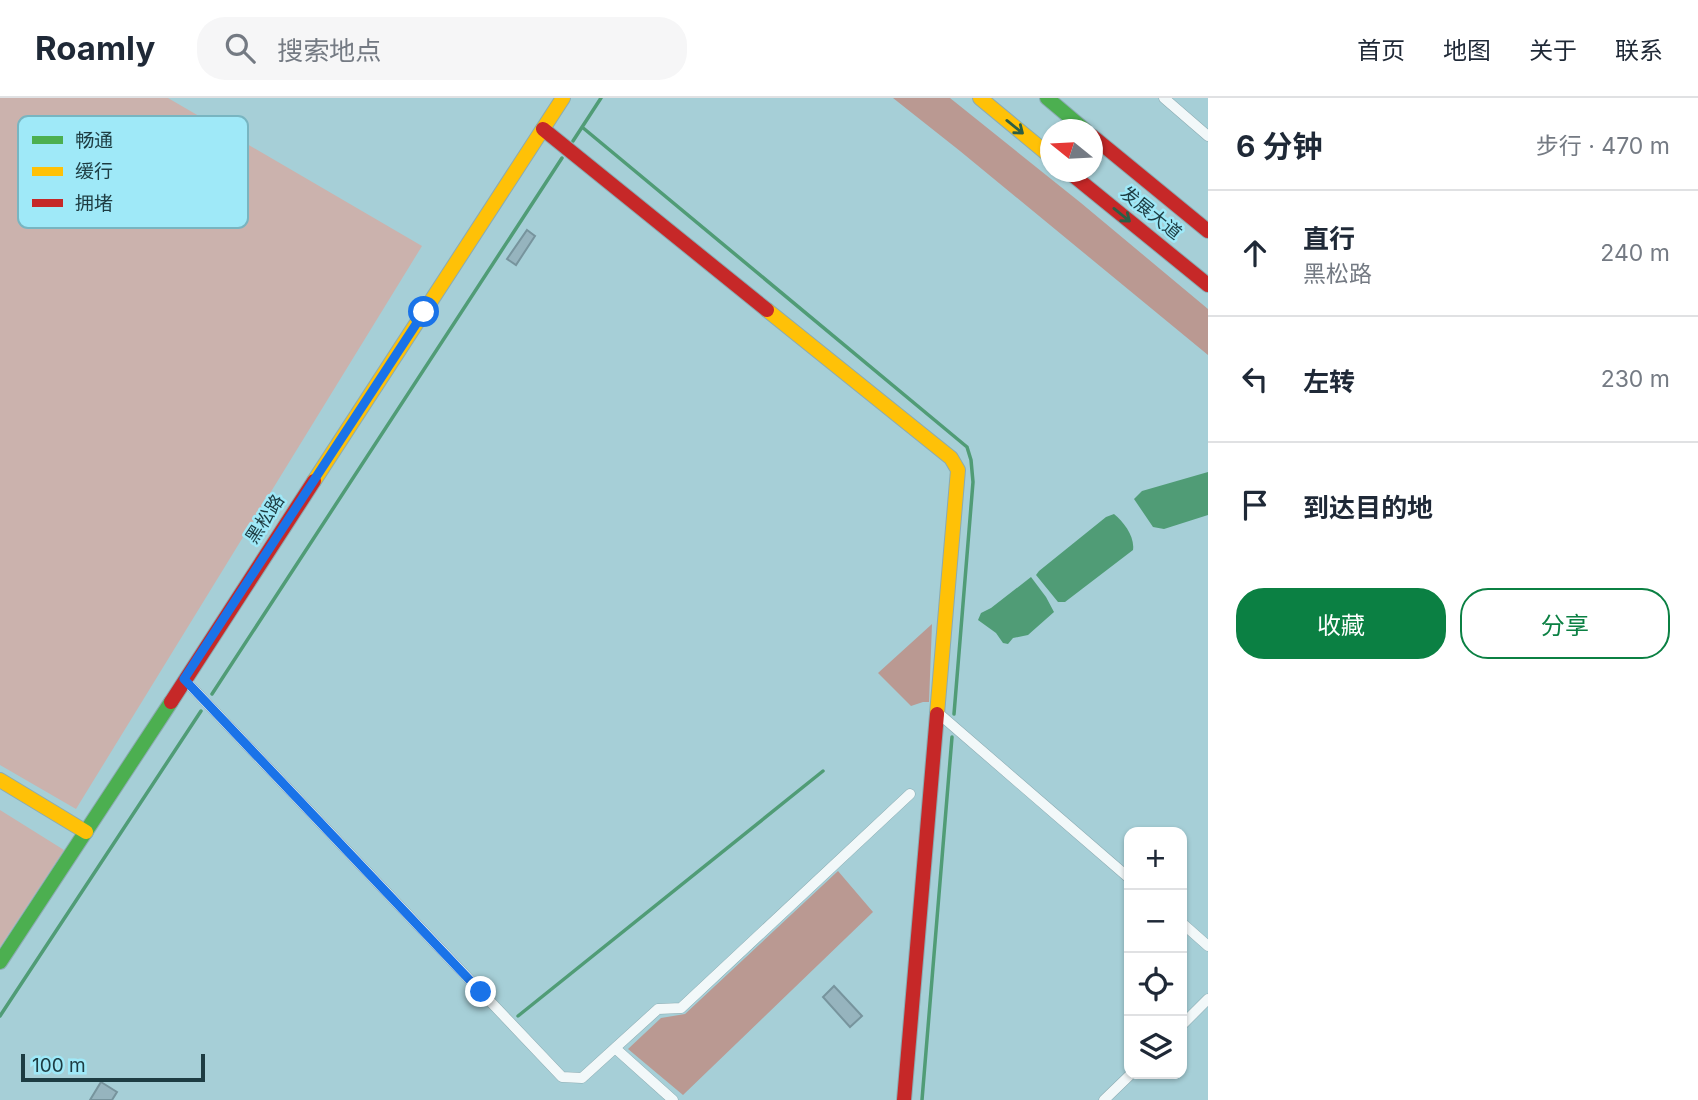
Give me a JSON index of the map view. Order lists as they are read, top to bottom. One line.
{"streets":{"street":["发展大道","黑松路"]},"legend":["畅通","缓行","拥堵"],"scale_bar":"100 m","north":"left","page":{"header":"Roamly","search":"搜索地点","nav":["首页","地图","关于","联系"],"heading":["6 分钟","步行 · 470 m"],"list":[["直行","黑松路","240 m"],["左转","230 m"],"到达目的地"],"buttons":["收藏","分享"],"map_buttons":["+","−"],"scale":"100 m"}}
